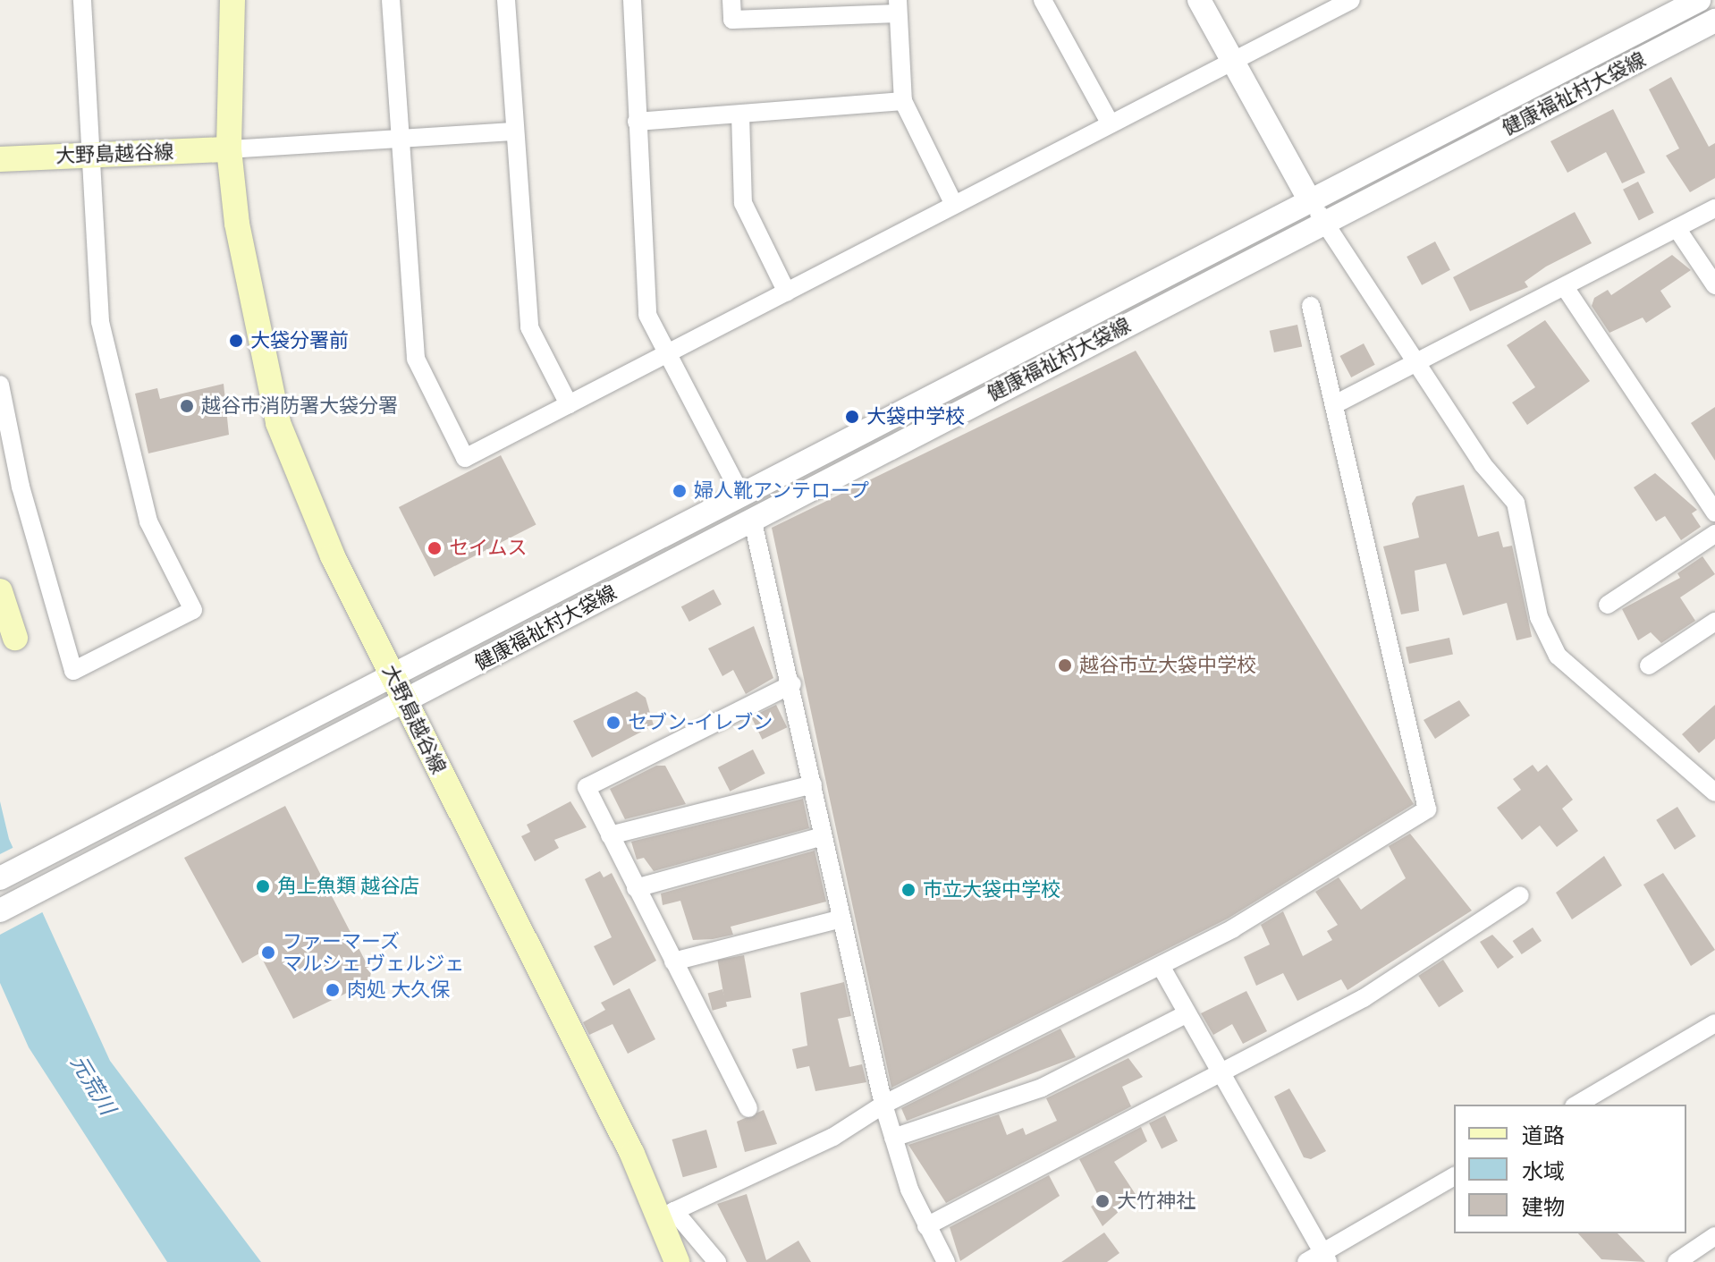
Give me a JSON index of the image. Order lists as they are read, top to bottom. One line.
{"streets":{"main road":["大野島越谷線"],"street":["健康福祉村大袋線"]},"crossings":[["健康福祉村大袋線","大野島越谷線"]],"water":["元荒川"],"places":["大袋分署前","越谷市消防署大袋分署","大袋中学校","婦人靴アンテロープ","セイムス","越谷市立大袋中学校","セブン-イレブン","角上魚類 越谷店","市立大袋中学校","ファーマーズ マルシェ ヴェルジェ","肉処 大久保","大竹神社"],"legend":["道路","水域","建物"]}
